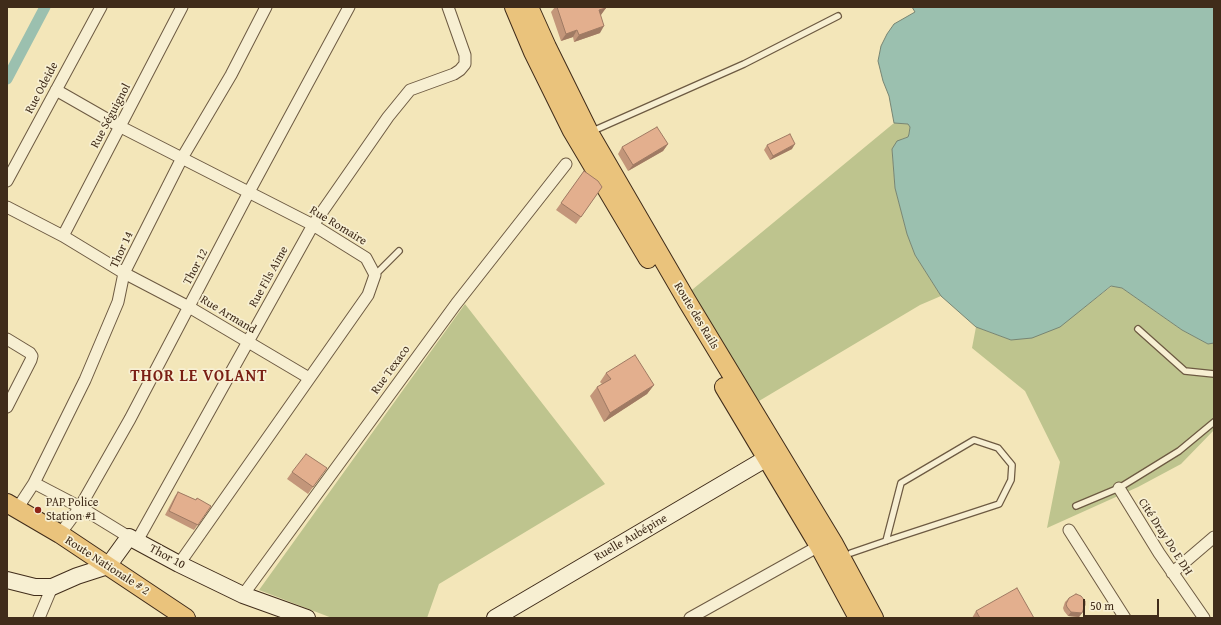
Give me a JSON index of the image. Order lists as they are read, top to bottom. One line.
{"streets":{"main road":["Route des Rails","Route Nationale # 2"],"street":["Rue Odeide","Rue Séguignol","Rue Romaire","Thor 14","Thor 12","Rue Fils Aime","Rue Armand","Rue Texaco","Cité Dray Do E DH","Ruelle Aubépine","Thor 10"]},"crossings":[["Rue Odeide","Rue Romaire"],["Rue Séguignol","Rue Romaire"],["Rue Séguignol","Rue Armand"],["Rue Romaire","Thor 14"],["Rue Romaire","Thor 12"],["Rue Romaire","Rue Fils Aime"],["Thor 14","Rue Armand"],["Thor 14","Thor 10"],["Thor 14","Route Nationale # 2"],["Thor 12","Rue Armand"],["Thor 12","Thor 10"],["Thor 12","Route Nationale # 2"],["Rue Fils Aime","Rue Armand"],["Rue Fils Aime","Thor 10"],["Route des Rails","Ruelle Aubépine"],["Rue Texaco","Thor 10"]],"districts":["THOR LE VOLANT"],"places":["PAP Police Station #1"],"scale_bar":"50 m"}
